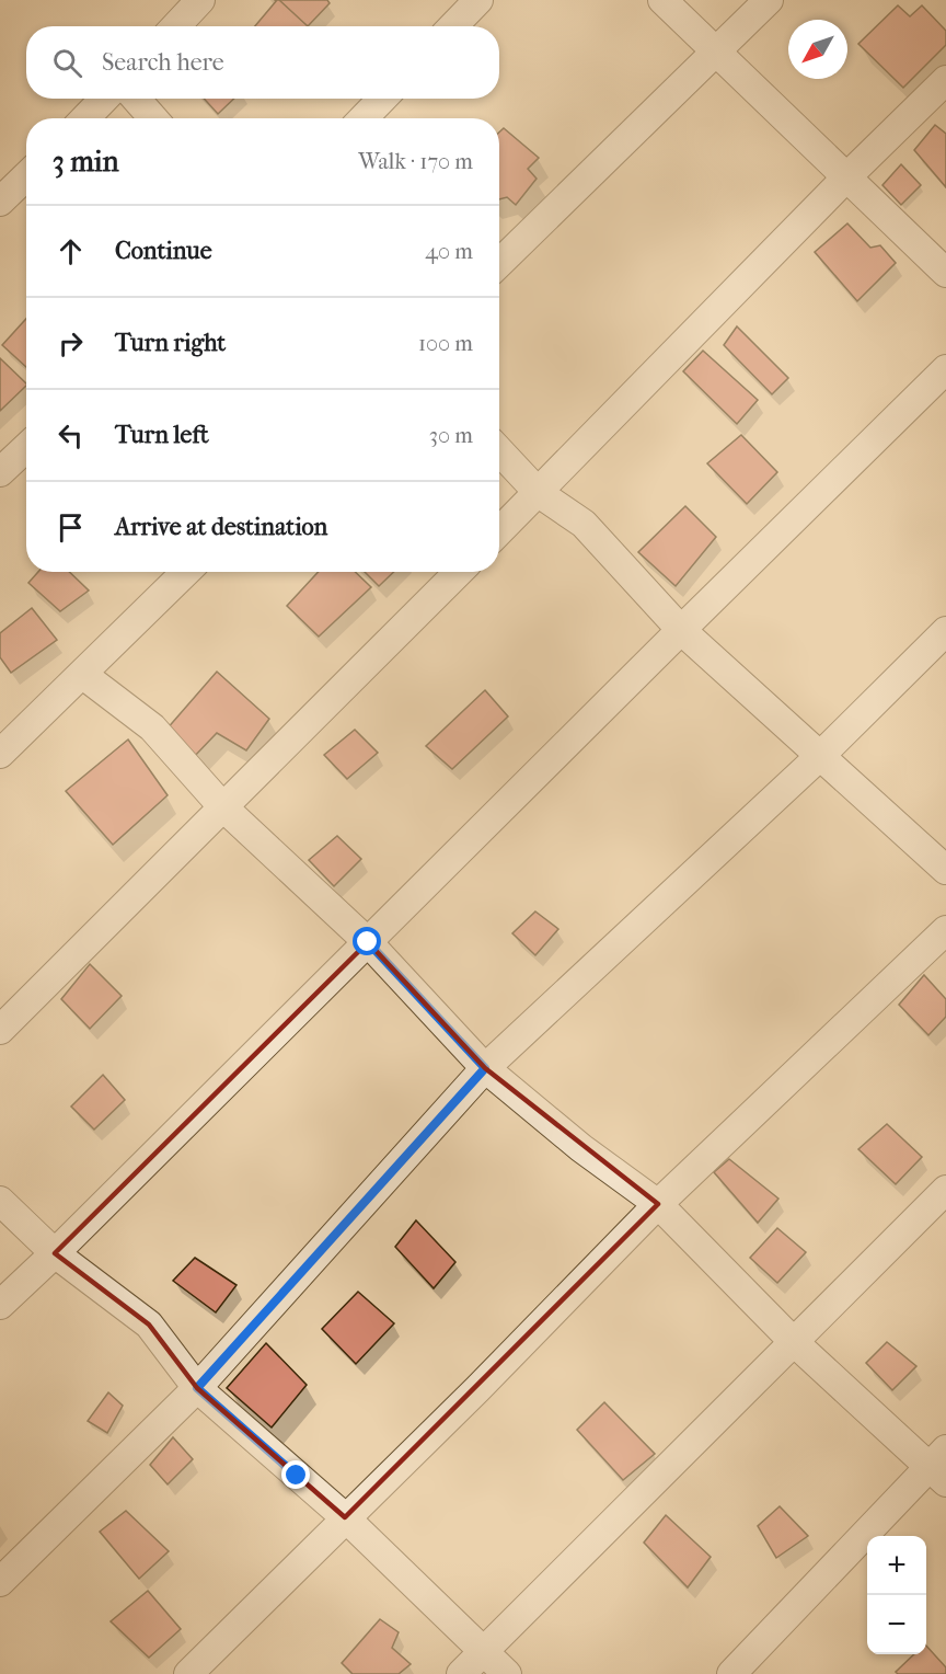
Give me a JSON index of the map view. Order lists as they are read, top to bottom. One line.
{"north":"bottom left","page":{"search":"Search here","heading":["3 min","Walk · 170 m"],"list":[["Continue","40 m"],["Turn right","100 m"],["Turn left","30 m"],"Arrive at destination"],"map_buttons":["+","−"]}}
